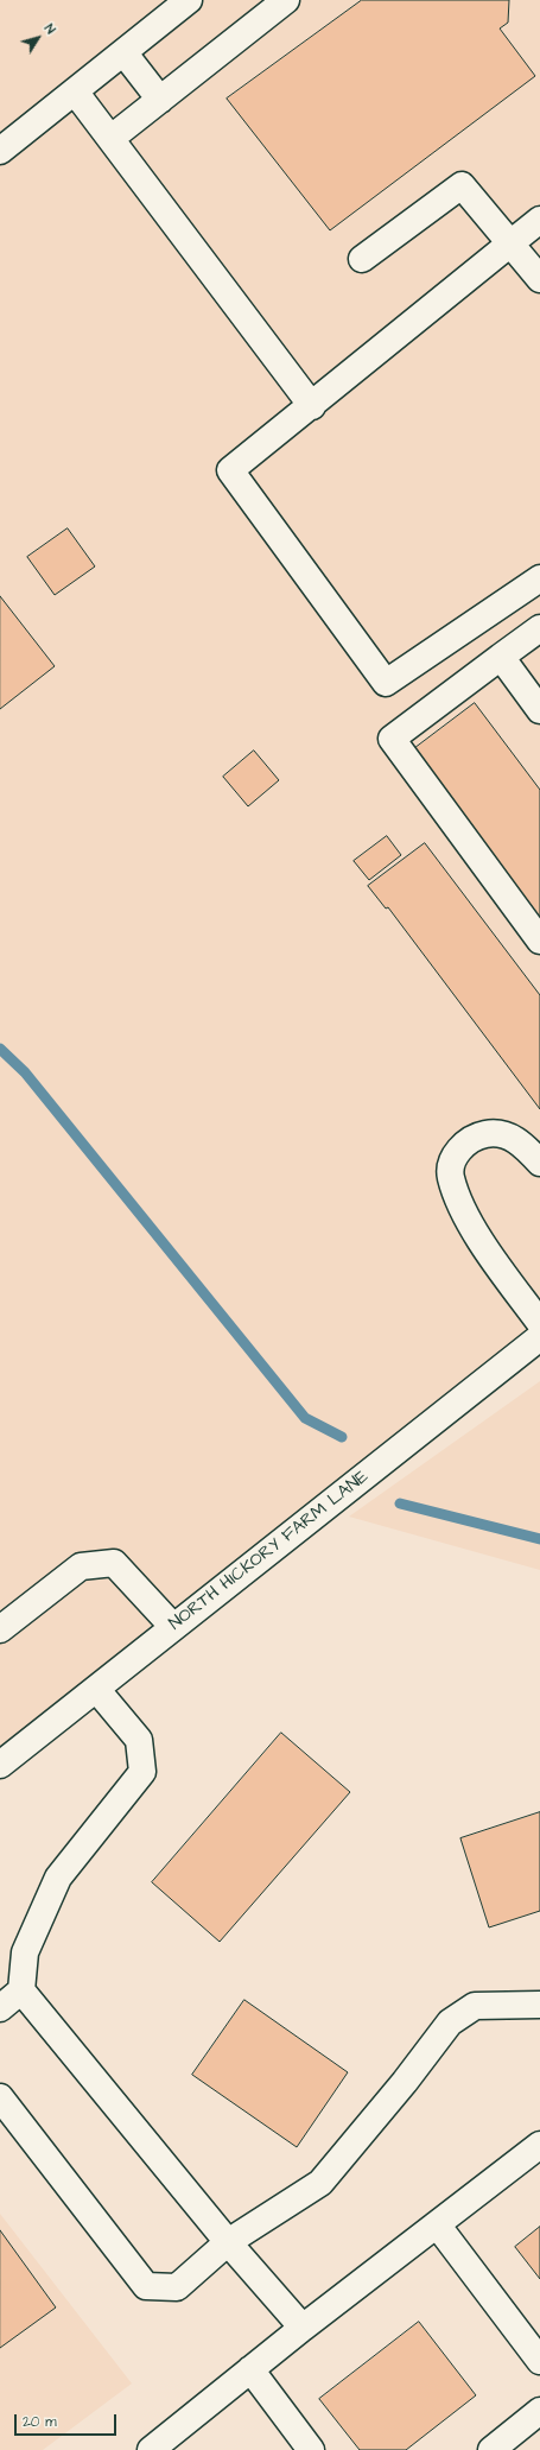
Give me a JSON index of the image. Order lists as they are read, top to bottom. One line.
{"streets":{"street":["NORTH HICKORY FARM LANE"]},"scale_bar":"20 m","north":"top right"}
